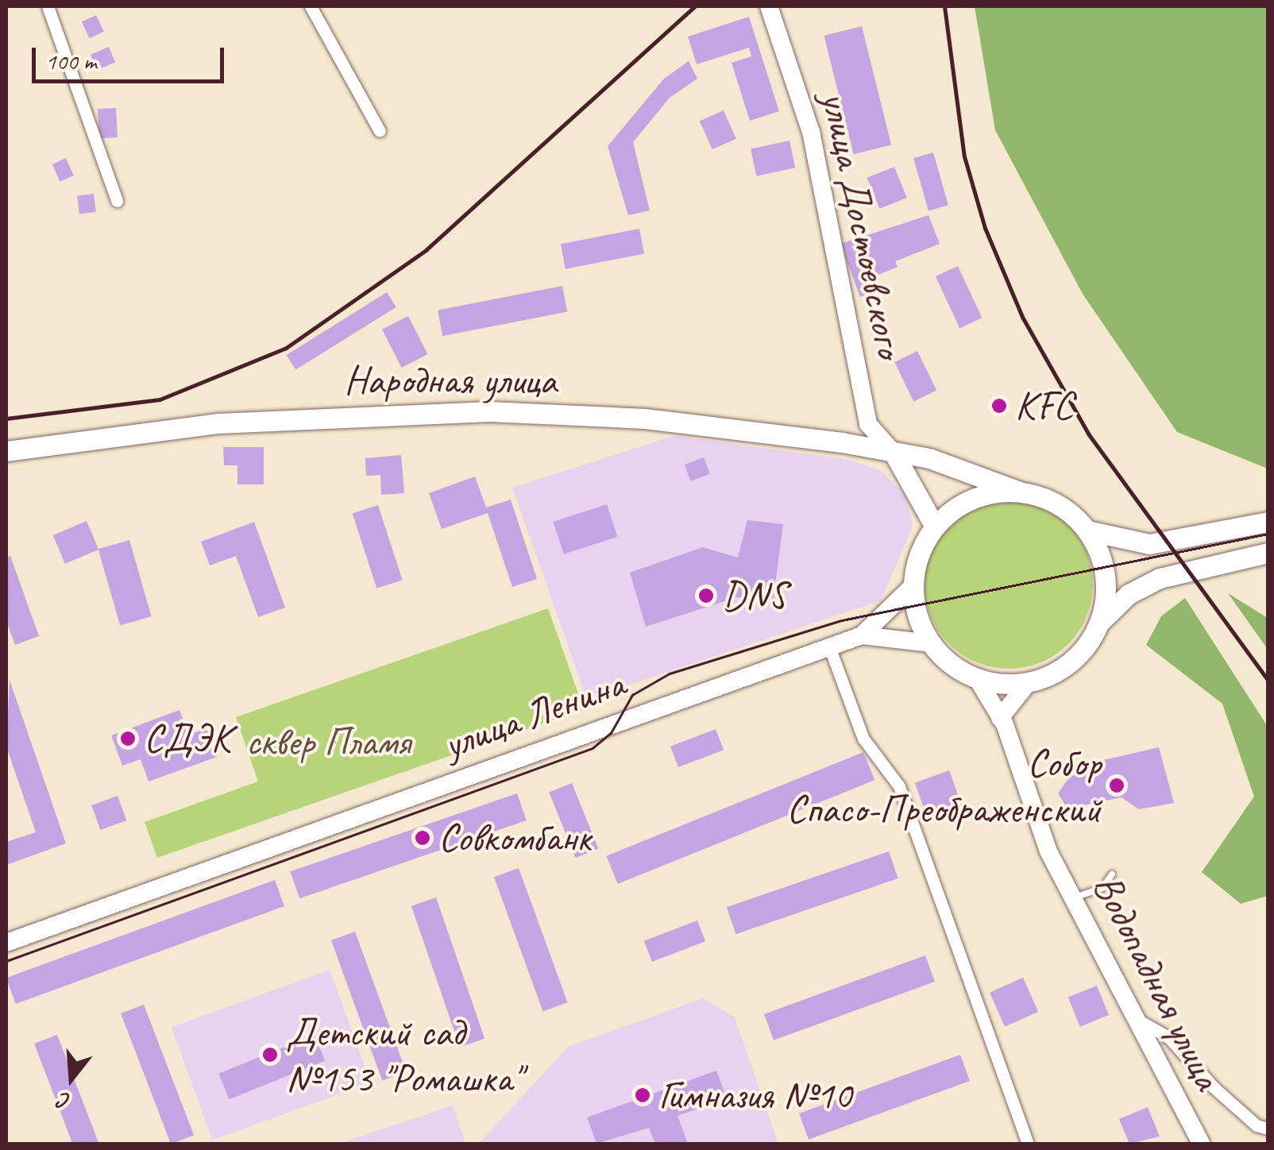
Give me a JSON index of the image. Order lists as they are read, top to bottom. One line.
{"streets":{"main road":["улица Достоевского","Народная улица","улица Ленина","Водопадная улица"]},"crossings":[["улица Достоевского","Народная улица"],["Народная улица","Водопадная улица"]],"parks":["сквер Пламя"],"places":["KFC","DNS","СДЭК","Собор Спасо-Преображенский","Совкомбанк","Детский сад №153 \"Ромашка\"","Гимназия №10"],"scale_bar":"100 m","north":"bottom"}
